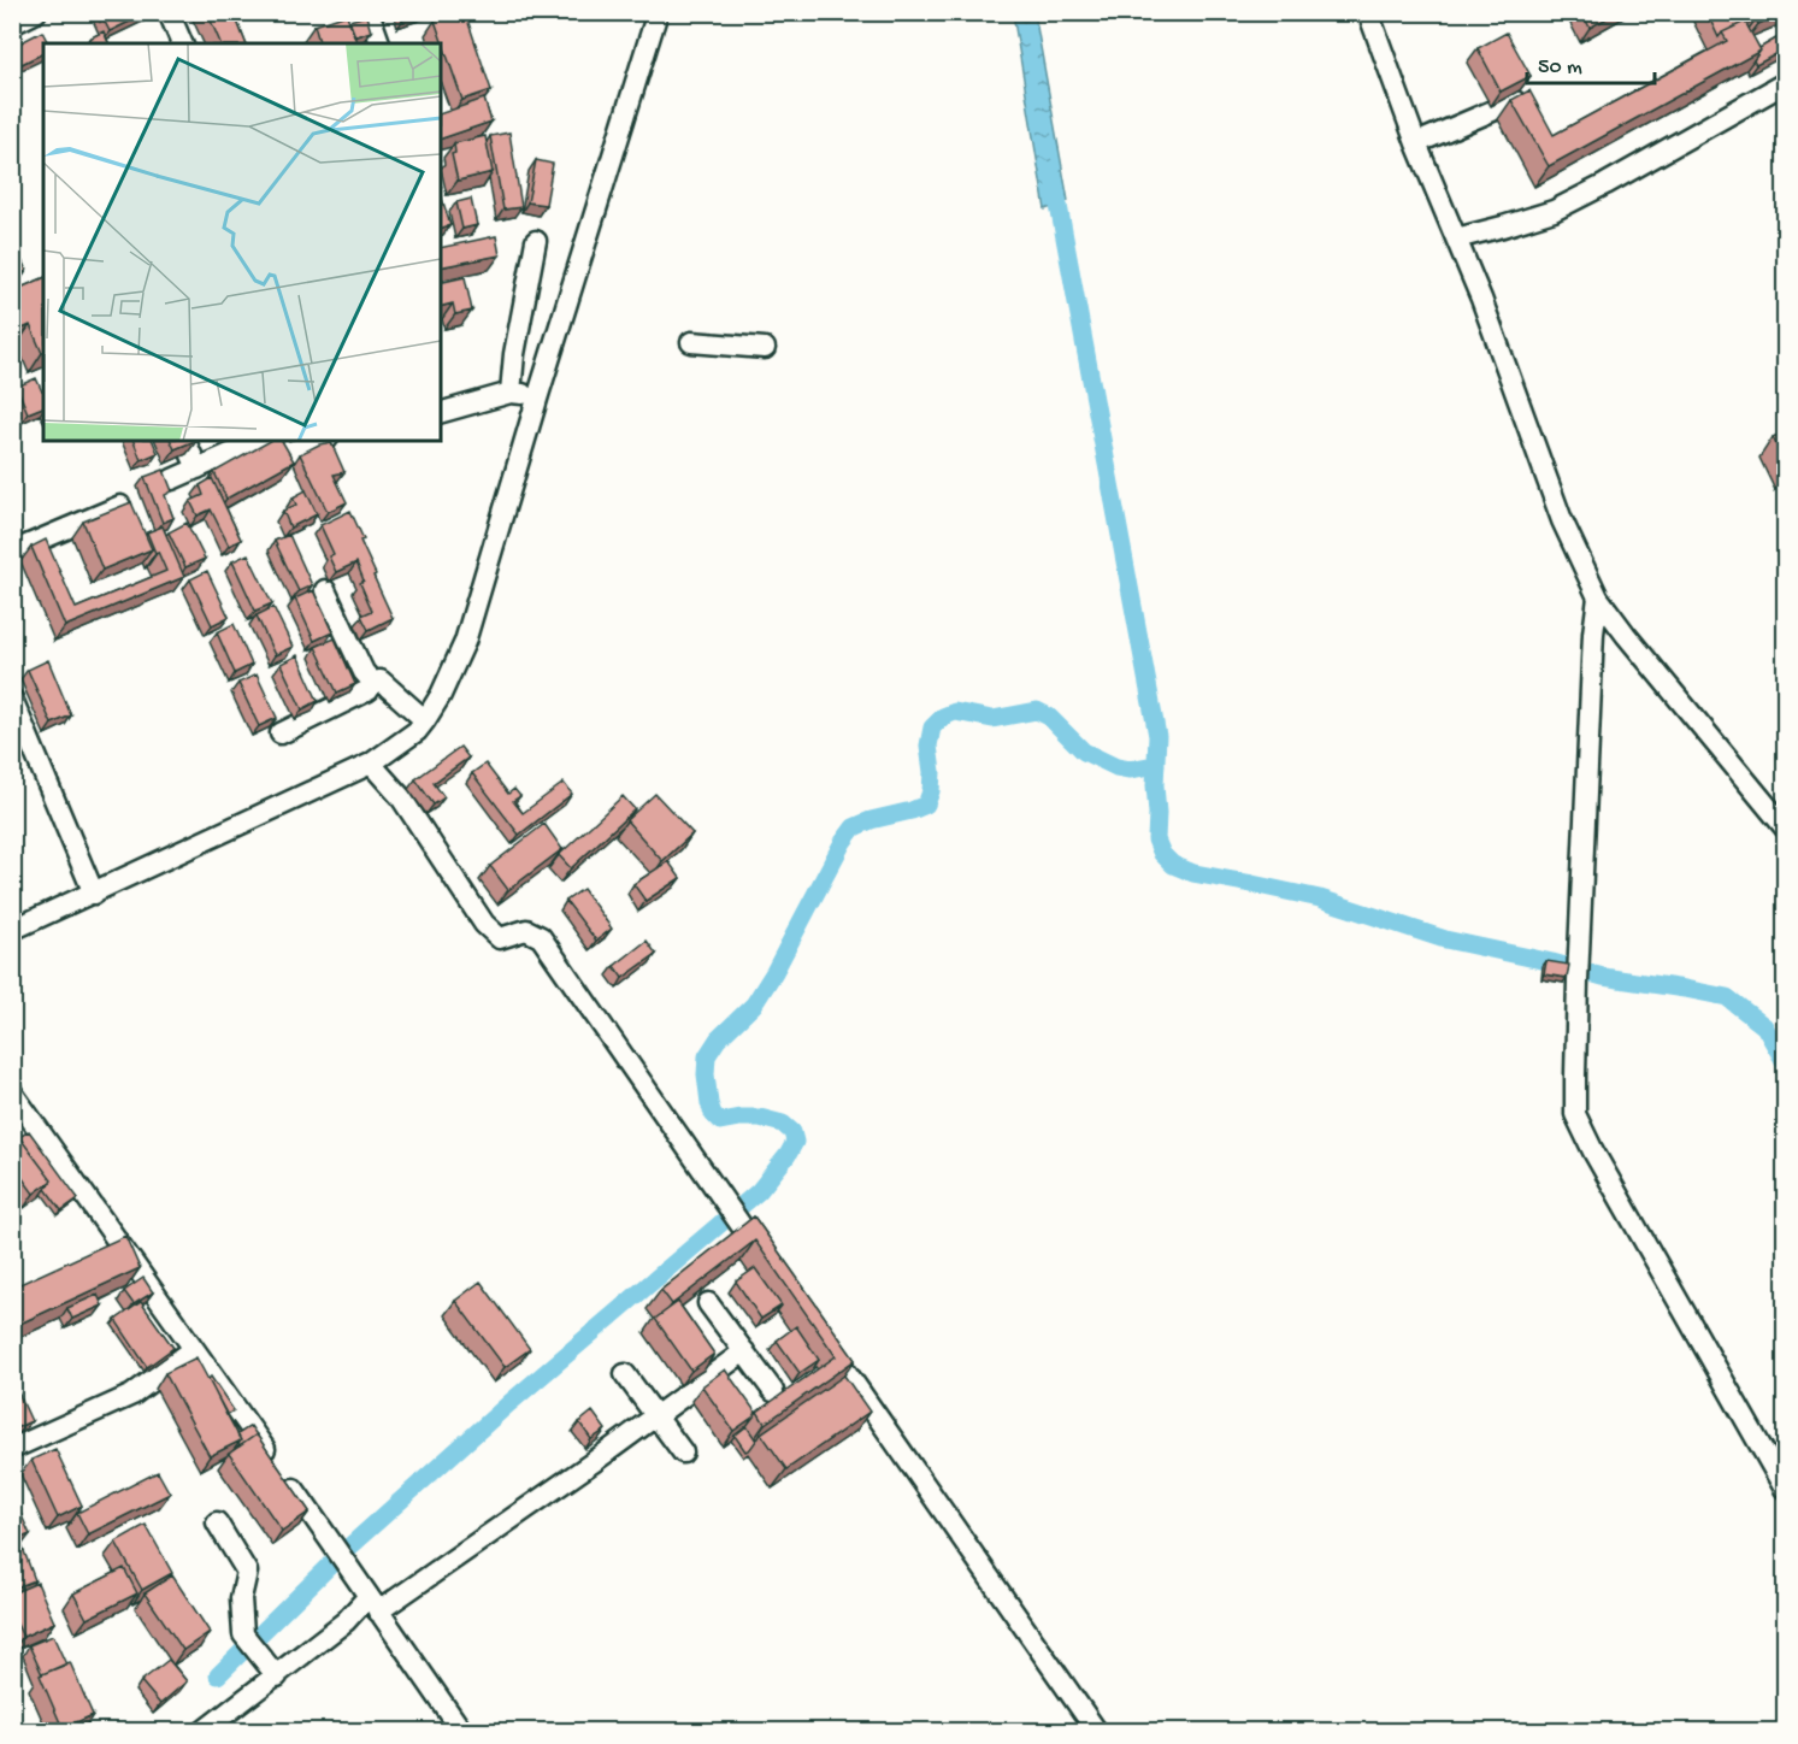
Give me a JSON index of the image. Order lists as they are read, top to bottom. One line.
{"scale_bar":"50 m"}
